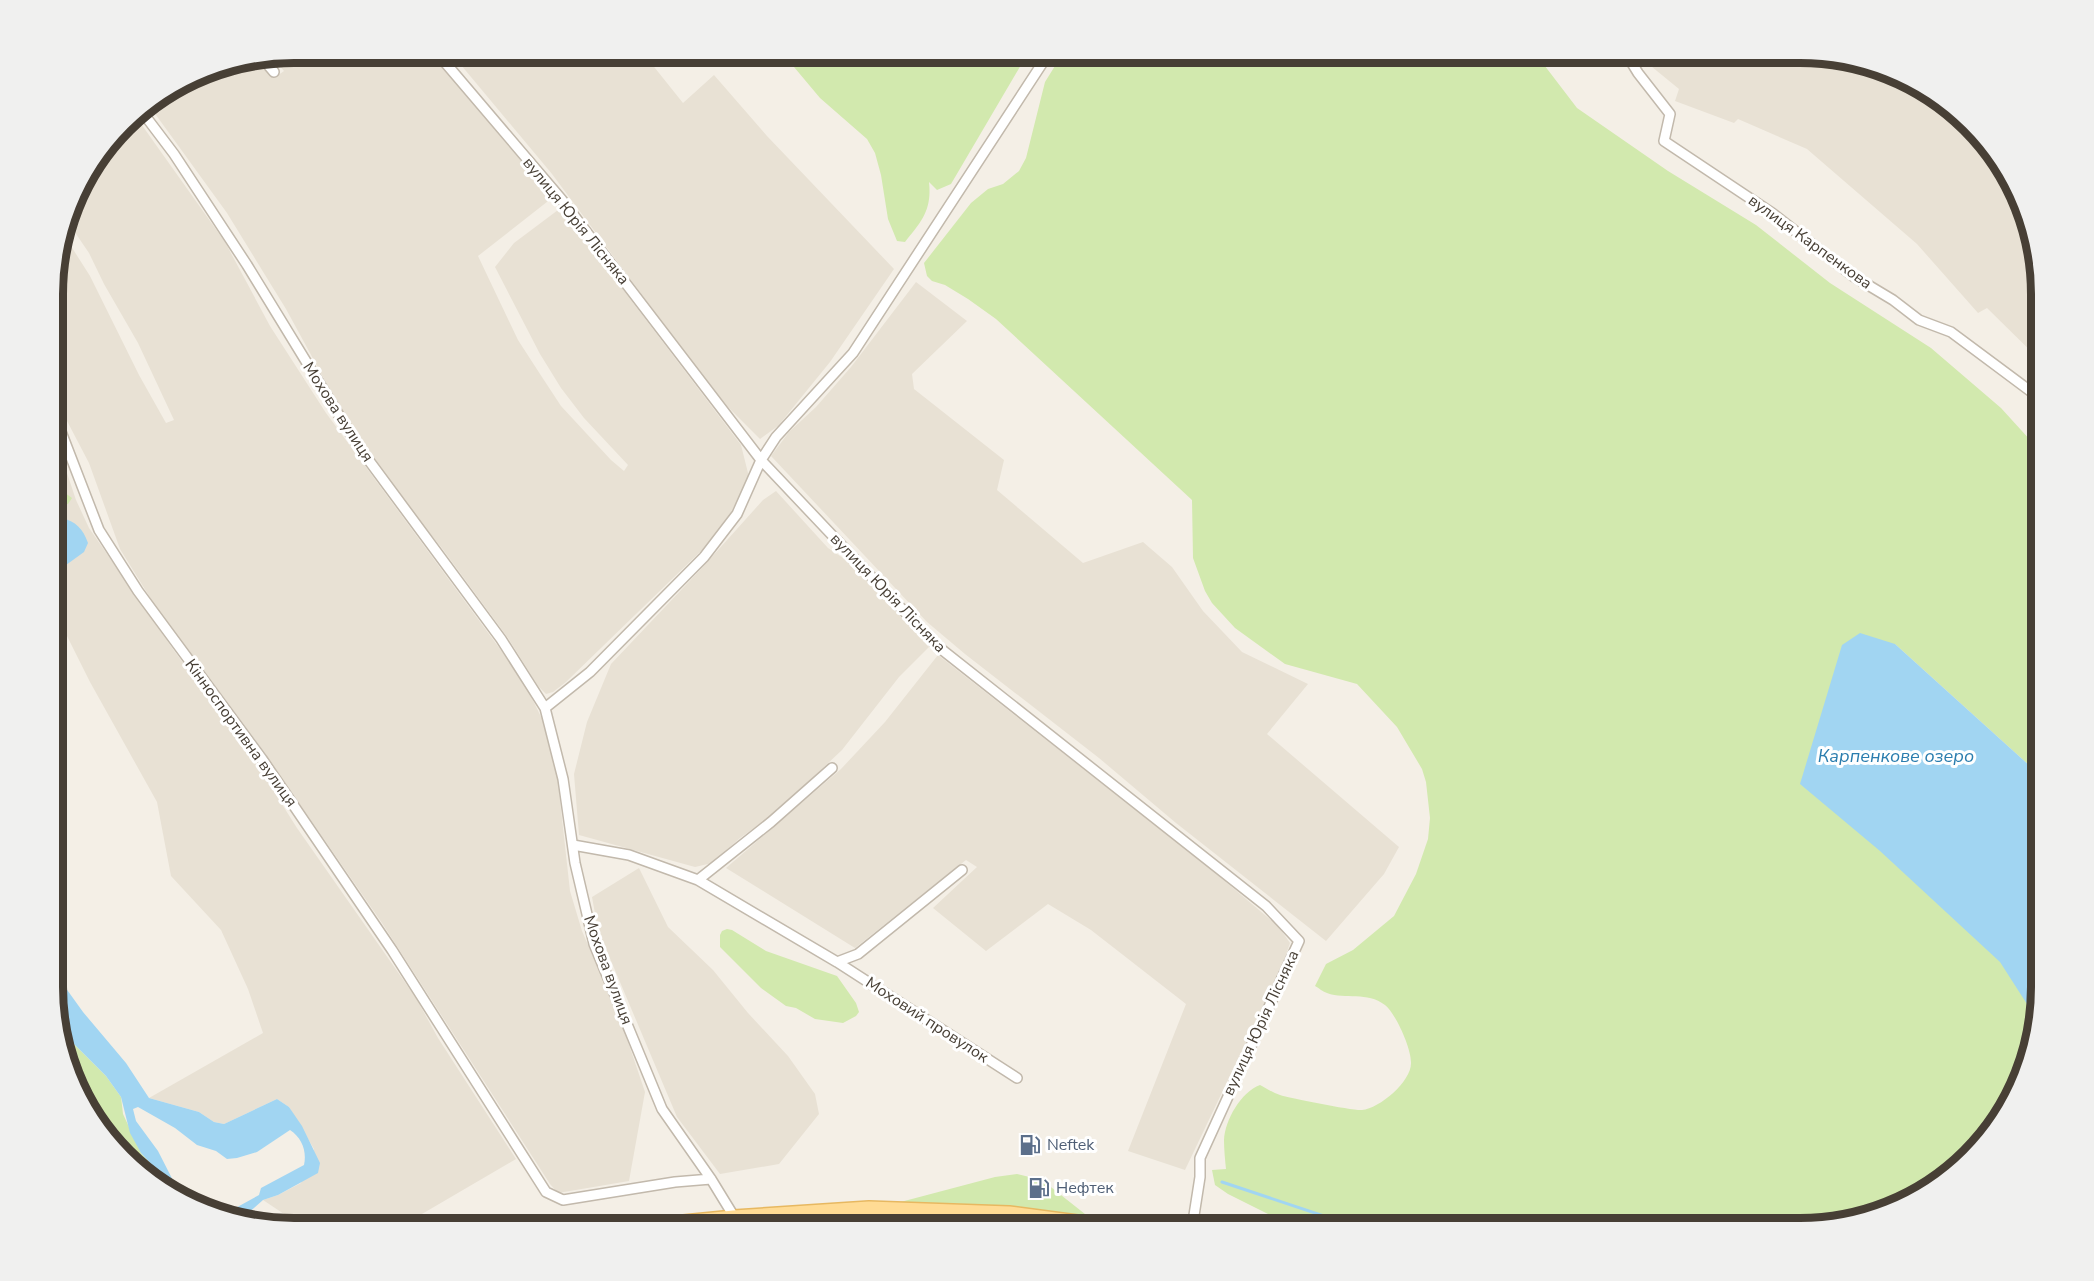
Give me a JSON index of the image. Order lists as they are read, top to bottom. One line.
{"streets":{"street":["вулиця Юрія Лісняка","вулиця Карпенкова","Мохова вулиця","Кінноспортивна вулиця","Моховий провулок"]},"crossings":[["Мохова вулиця","Кінноспортивна вулиця"],["Мохова вулиця","Моховий провулок"]],"water":["Карпенкове озеро"],"places":{"fuel station":["Neftek","Нефтек"]}}
